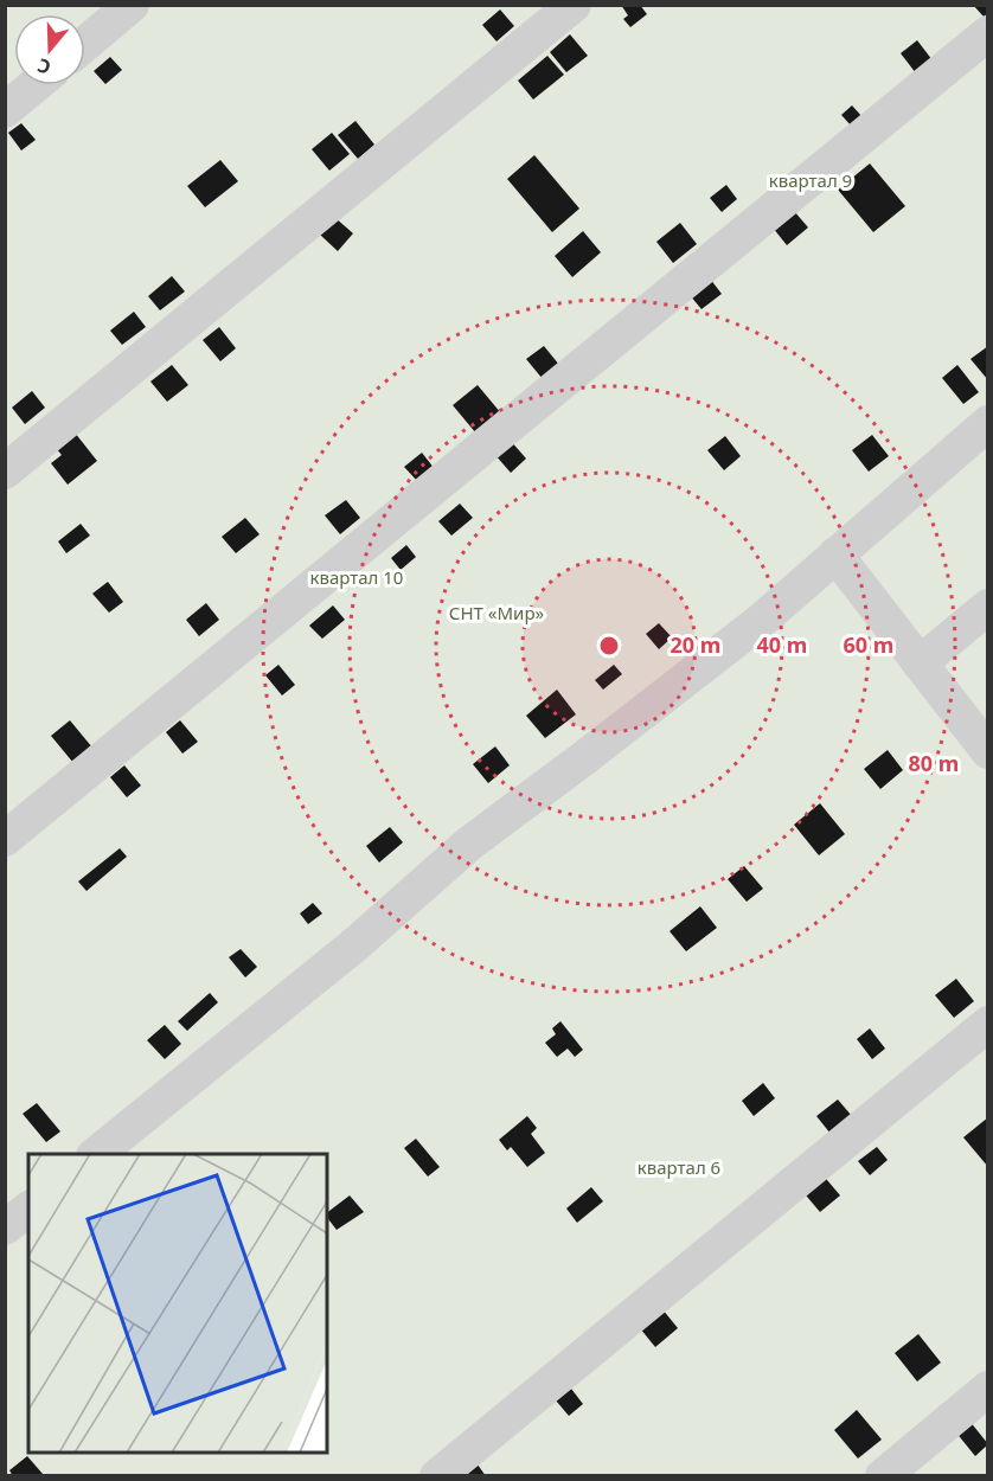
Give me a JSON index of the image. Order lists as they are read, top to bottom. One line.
{"parks":["квартал 9","квартал 10","СНТ «Мир»","квартал 6"],"north":"bottom","rings":["20 m","40 m","60 m","80 m"]}
